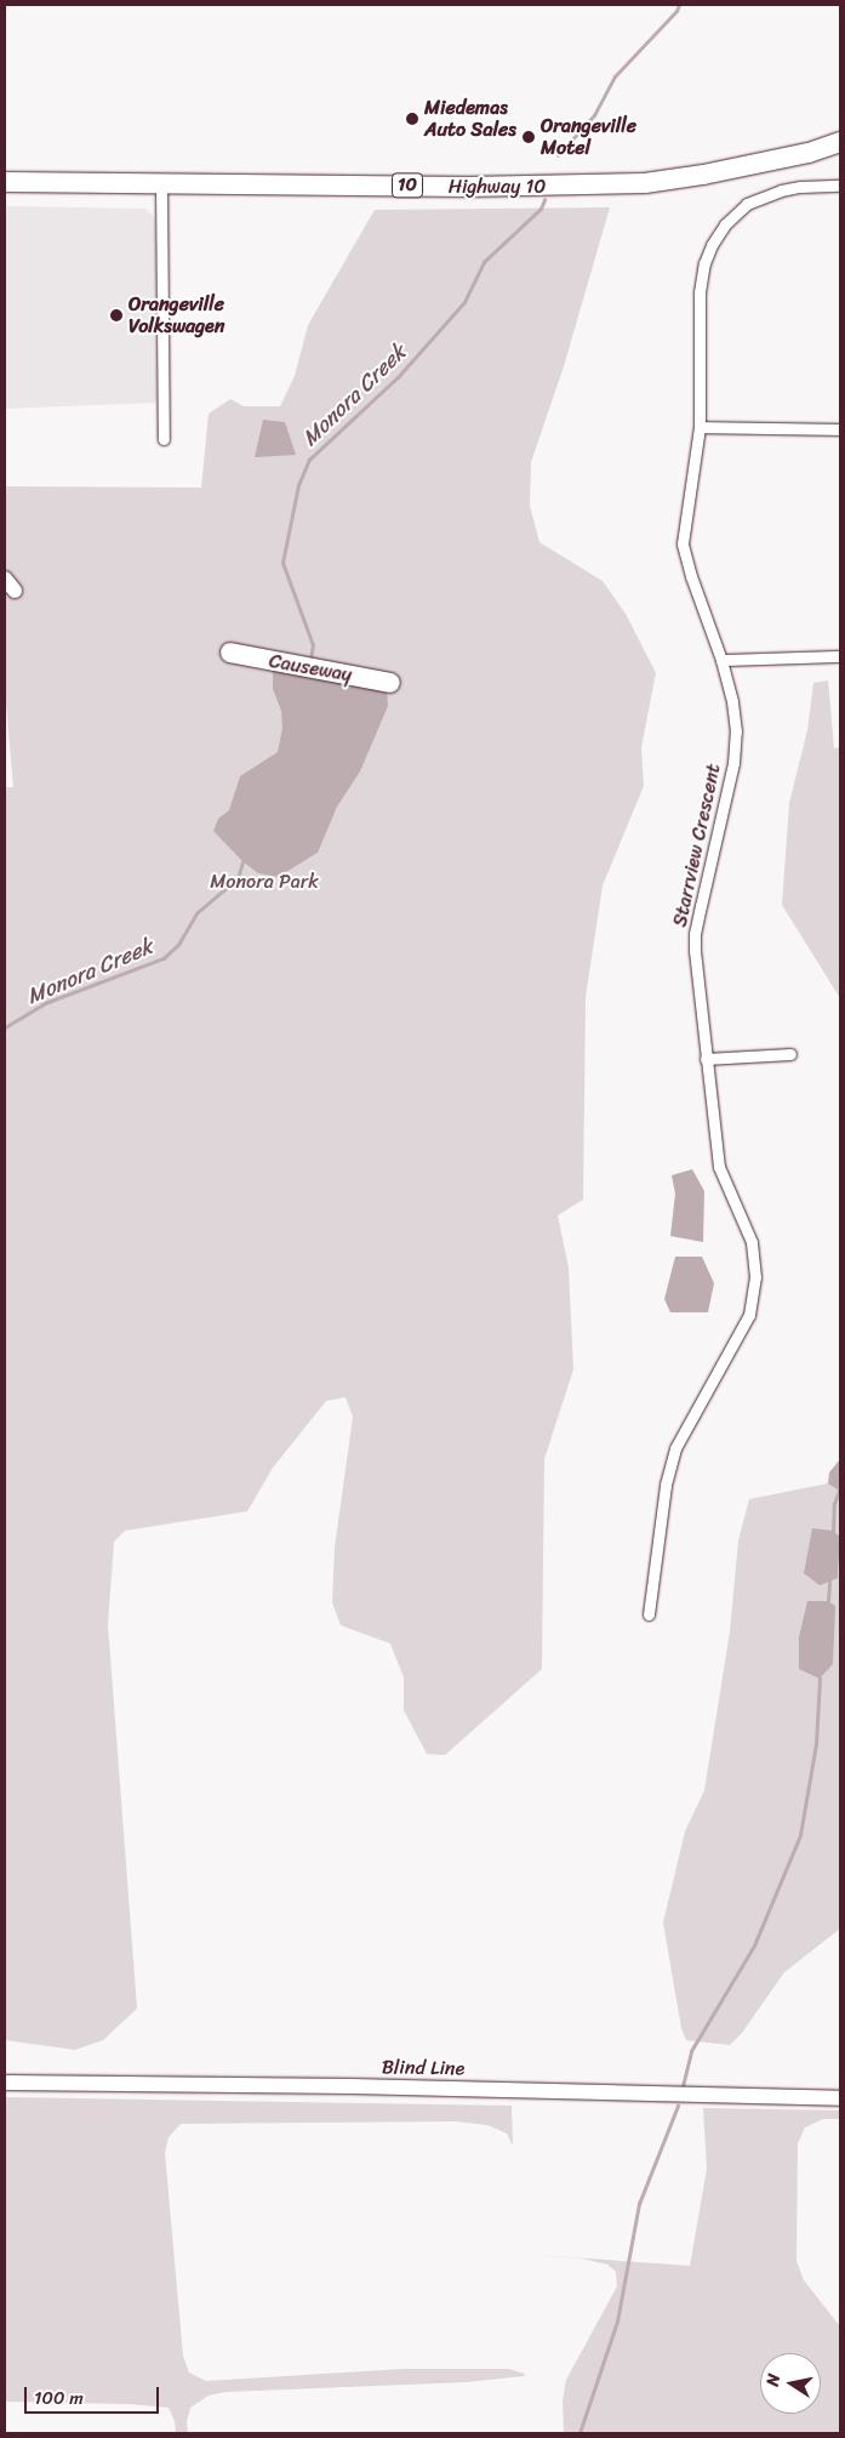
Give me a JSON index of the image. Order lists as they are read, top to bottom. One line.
{"streets":{"highway":["10","Highway 10","Causeway"],"street":["Starrview Crescent","Blind Line"]},"water":["Monora Creek"],"parks":["Monora Park"],"places":["Miedemas Auto Sales","Orangeville Motel","Orangeville Volkswagen"],"scale_bar":"100 m","north":"left"}
